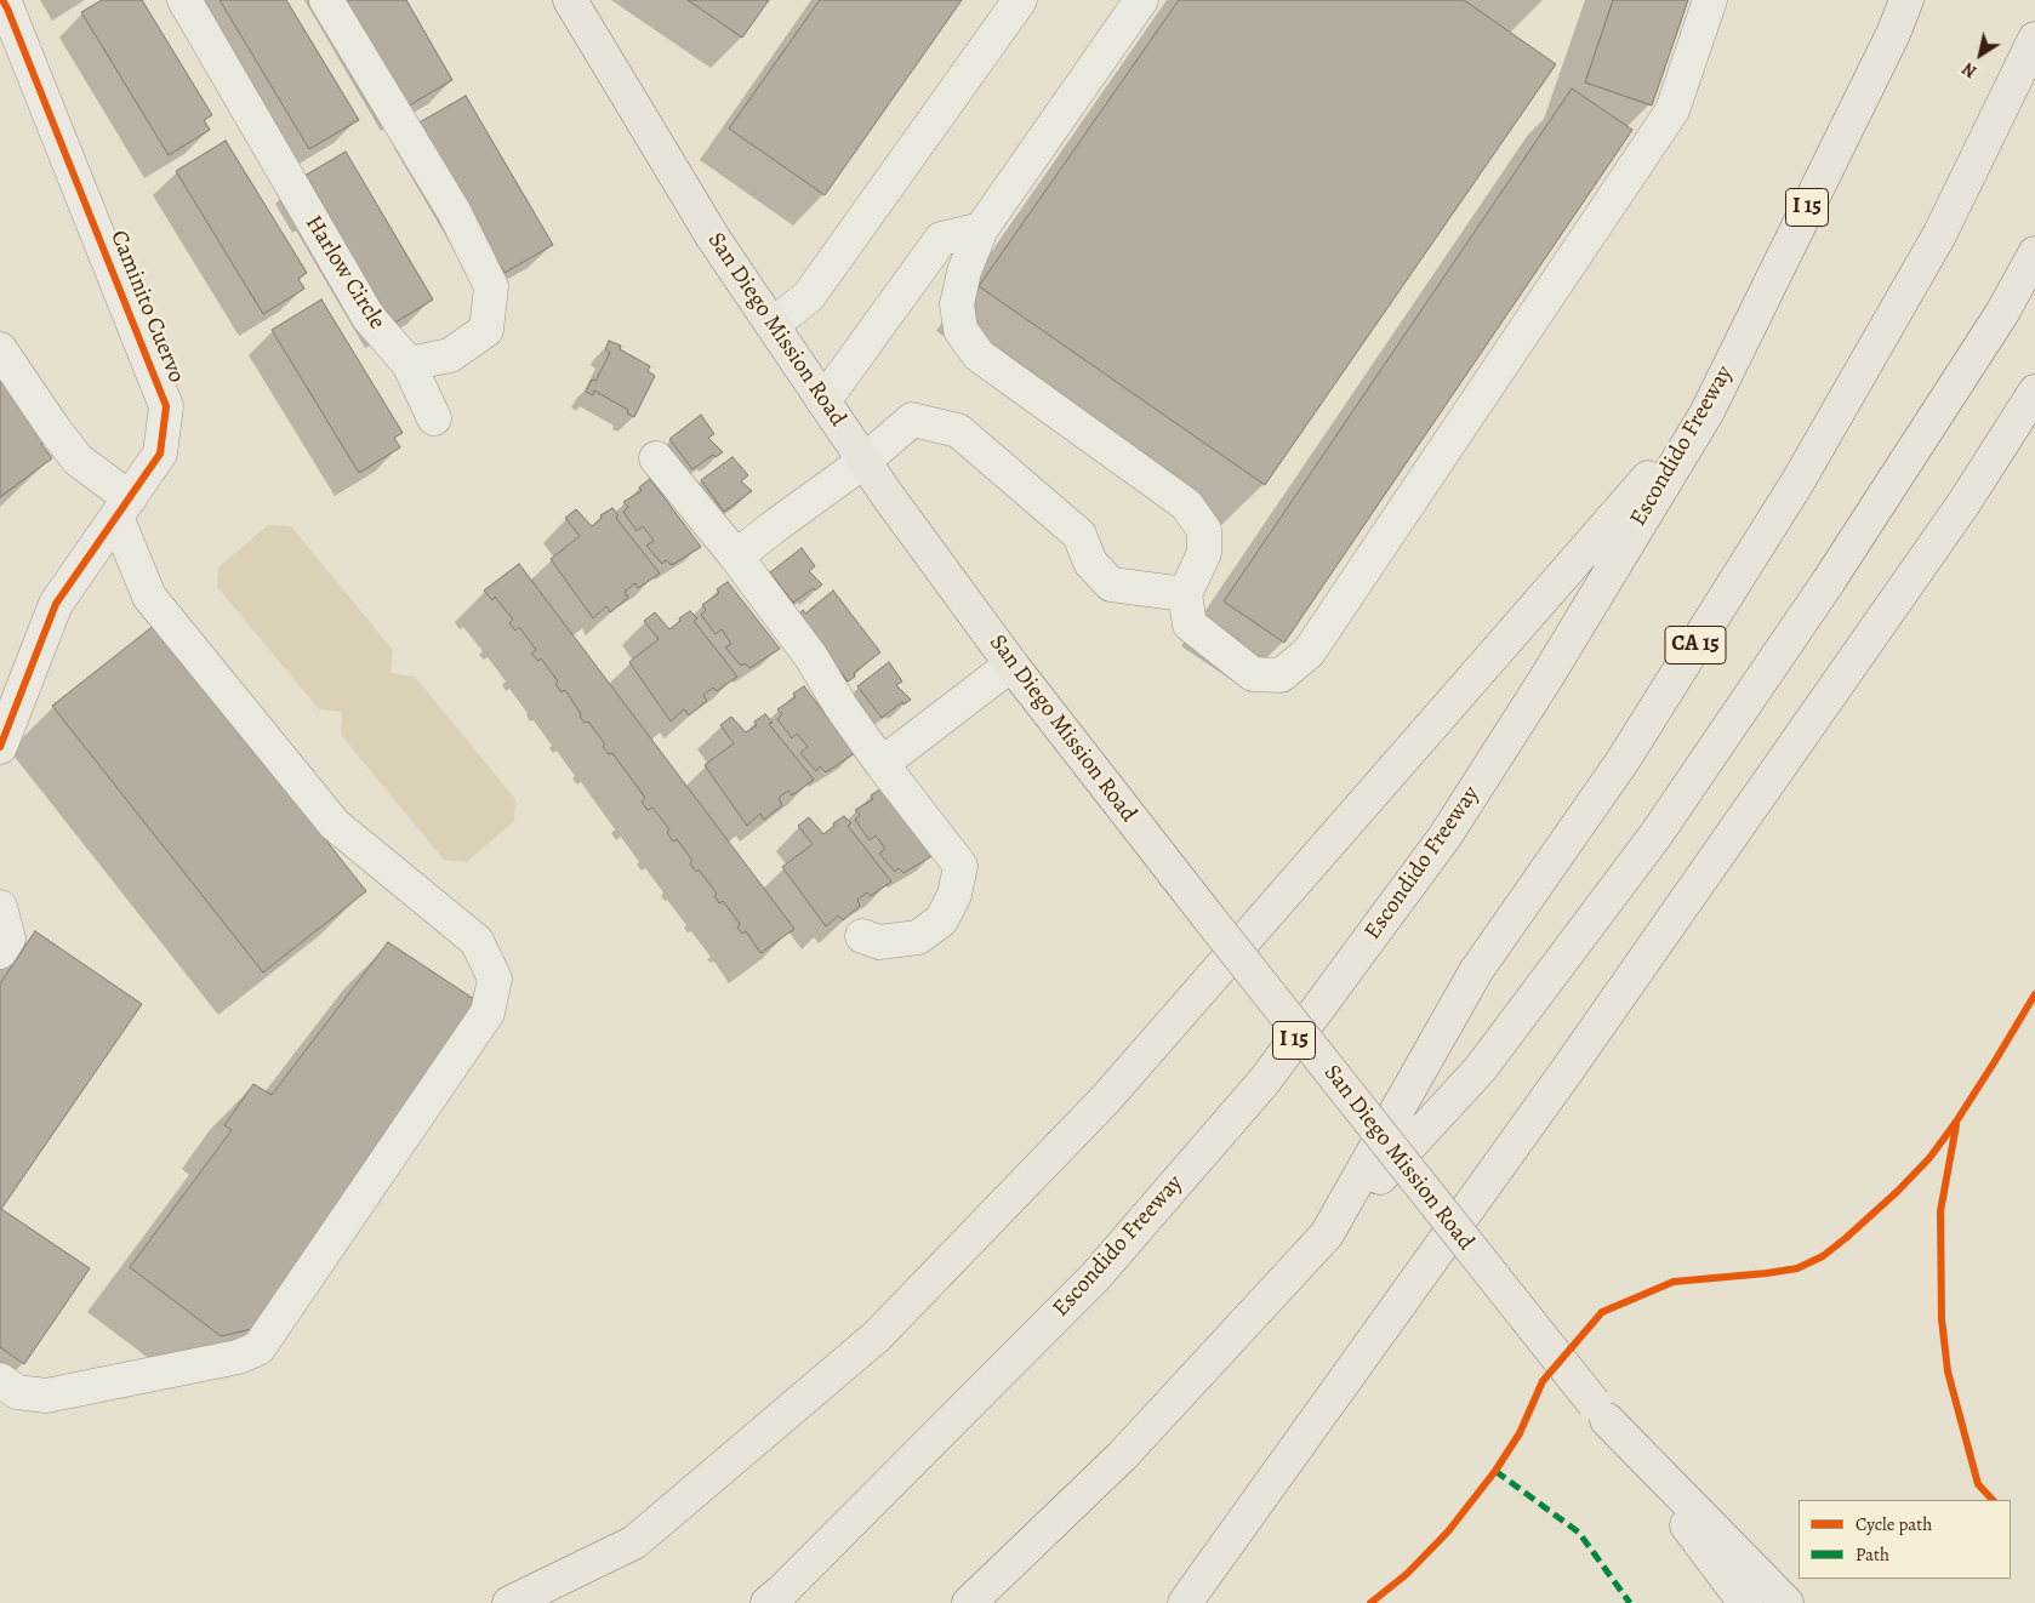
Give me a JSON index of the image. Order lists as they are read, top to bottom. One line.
{"streets":{"main road":["I 15","San Diego Mission Road","Escondido Freeway","CA 15"],"street":["Harlow Circle","Caminito Cuervo"]},"legend":["Cycle path","Path"],"north":"bottom left"}
